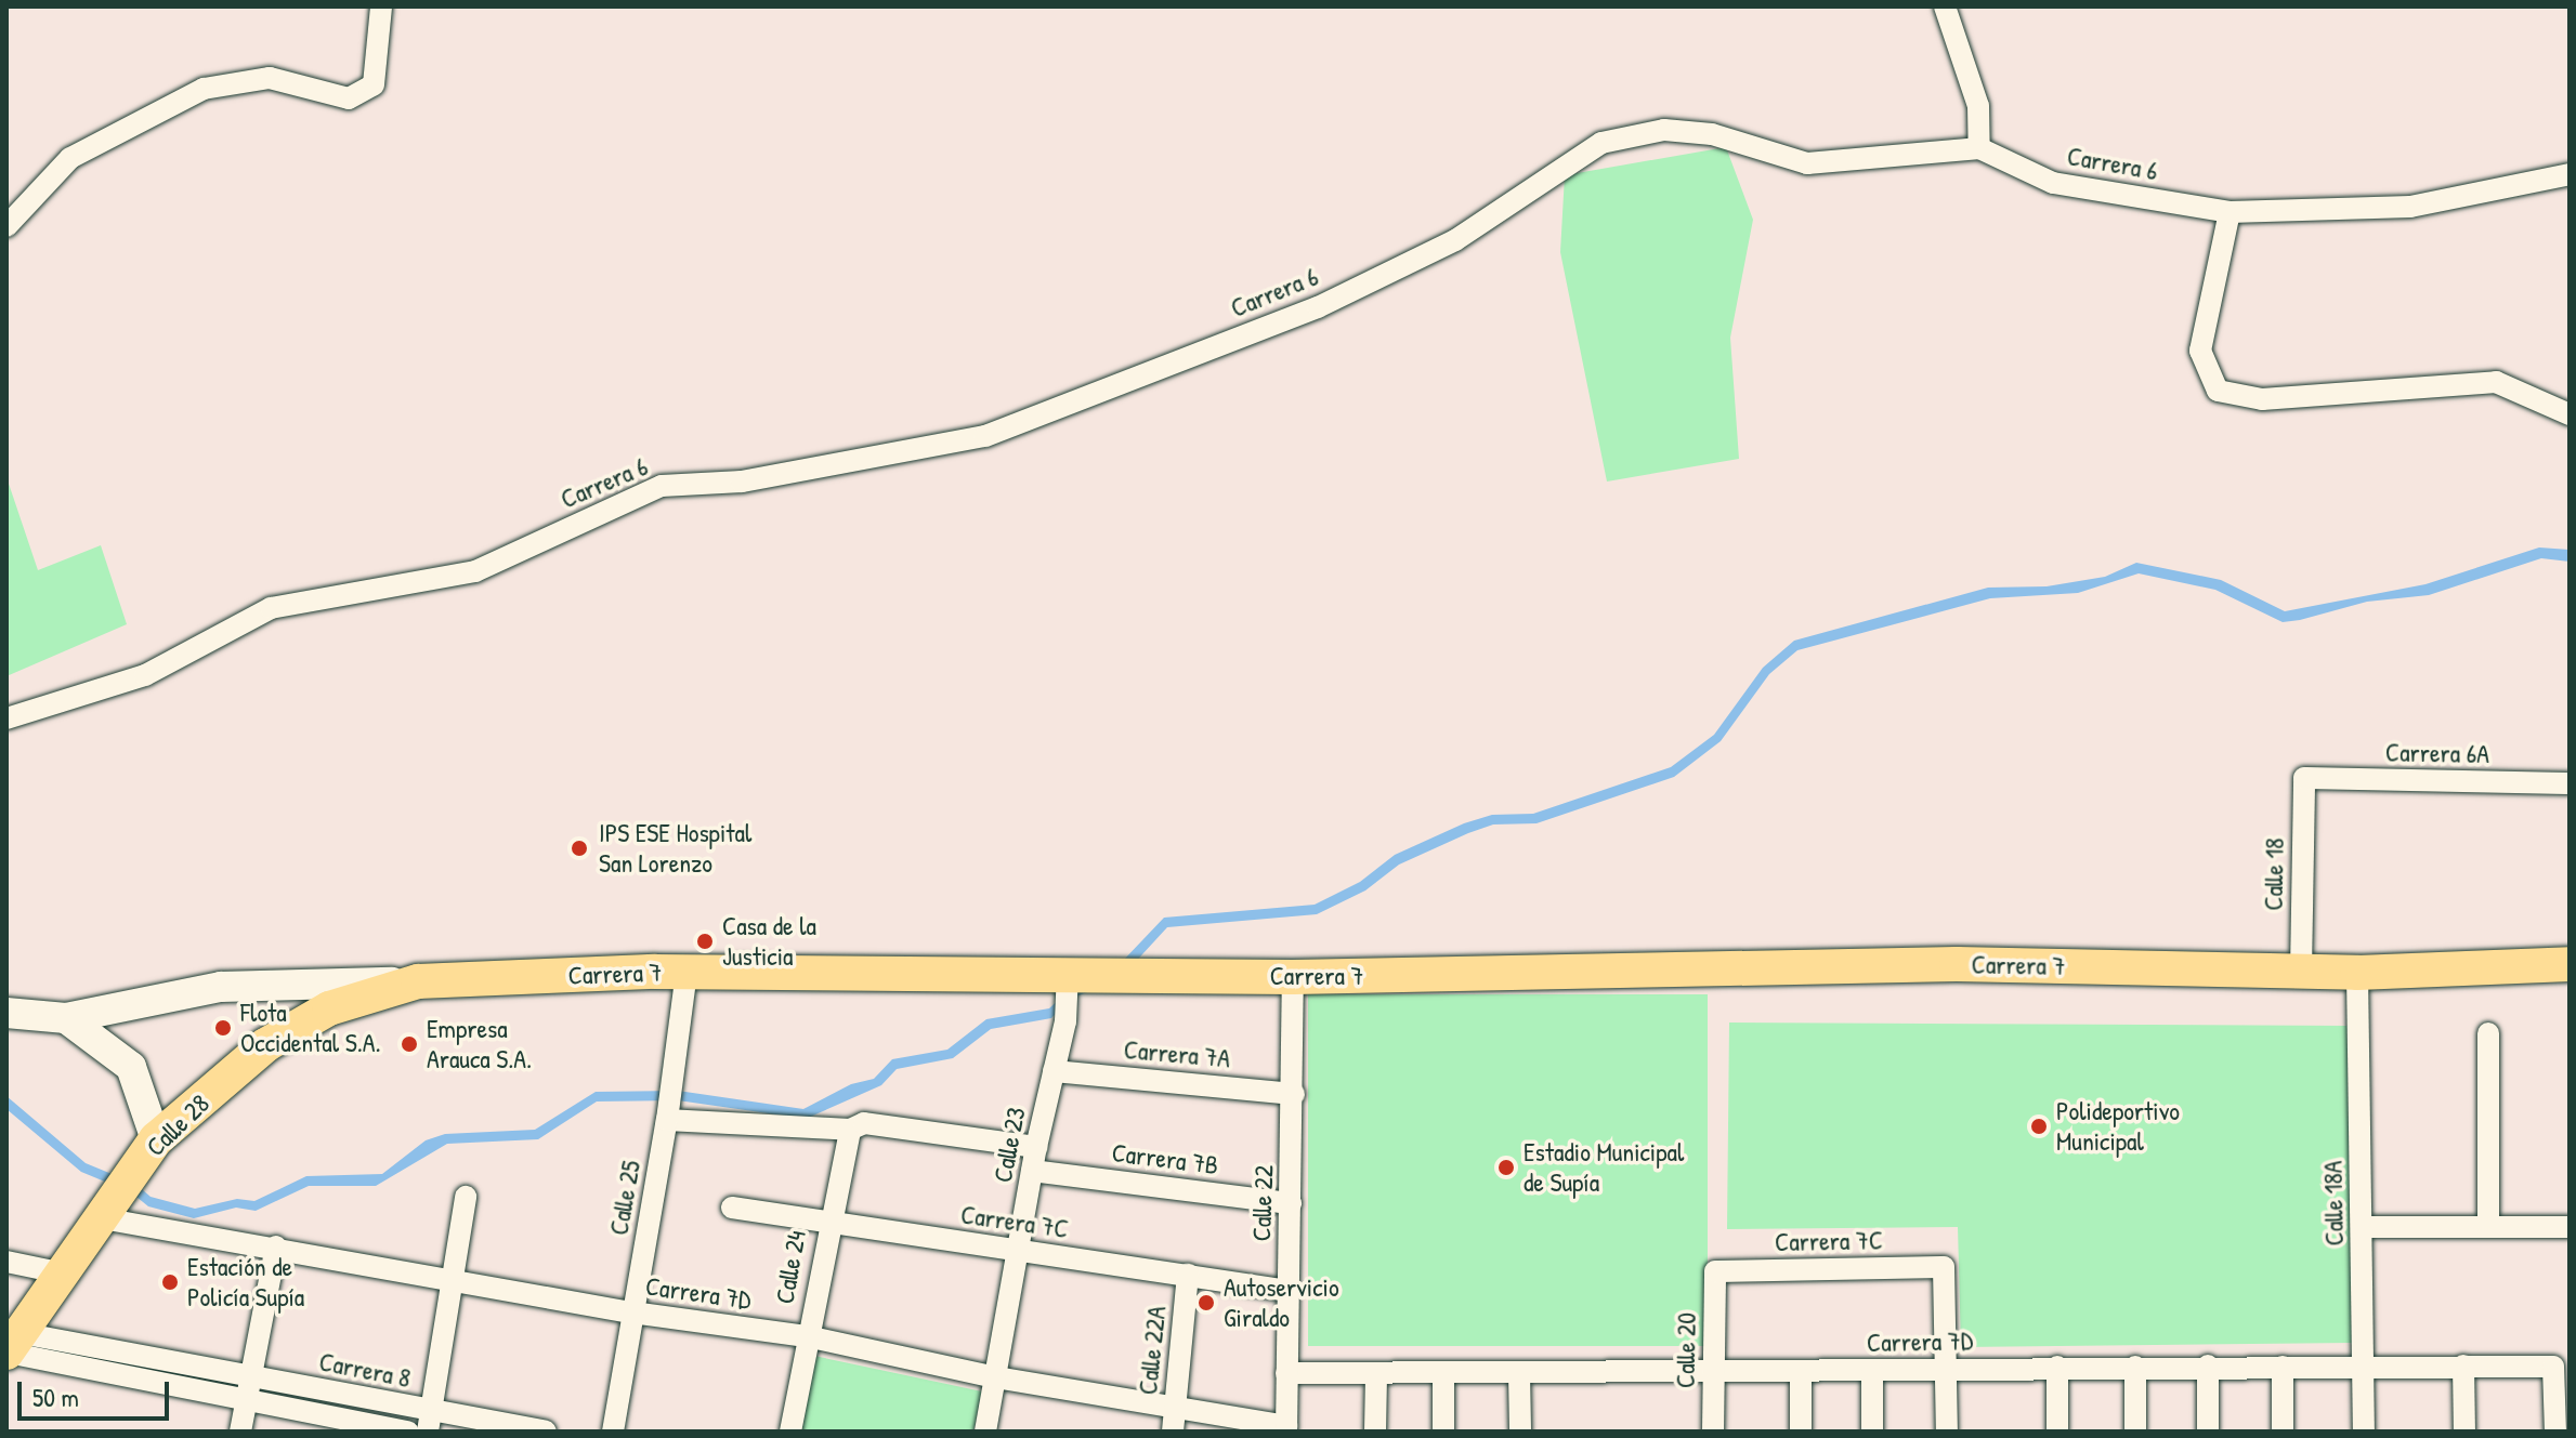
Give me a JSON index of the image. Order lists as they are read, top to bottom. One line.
{"streets":{"main road":["Carrera 7","Calle 28"],"street":["Carrera 6","Carrera 6A","Calle 18","Carrera 7A","Calle 23","Carrera 7B","Calle 25","Calle 22","Calle 18A","Carrera 7C","Calle 24","Carrera 7D","Calle 22A","Calle 20","Carrera 8"]},"crossings":[["Carrera 6A","Calle 18"],["Calle 18","Carrera 7"],["Carrera 7","Calle 28"],["Carrera 7","Calle 23"],["Carrera 7","Calle 25"],["Carrera 7","Calle 22"],["Carrera 7","Calle 18A"],["Carrera 7A","Calle 23"],["Carrera 7A","Calle 22"],["Calle 28","Carrera 7D"],["Calle 28","Carrera 8"],["Calle 23","Carrera 7B"],["Calle 23","Carrera 7C"],["Calle 23","Carrera 7D"],["Carrera 7B","Calle 22"],["Calle 25","Carrera 7D"],["Calle 22","Carrera 7C"],["Calle 22","Carrera 7D"],["Calle 18A","Carrera 7D"],["Carrera 7C","Calle 24"],["Carrera 7C","Carrera 7D"],["Carrera 7C","Calle 22A"],["Carrera 7C","Calle 20"],["Calle 24","Carrera 7D"],["Carrera 7D","Calle 22A"],["Carrera 7D","Calle 20"]],"places":["IPS ESE Hospital San Lorenzo","Casa de la Justicia","Flota Occidental S.A.","Empresa Arauca S.A.","Polideportivo Municipal","Estadio Municipal de Supía","Estación de Policía Supía","Autoservicio Giraldo"],"scale_bar":"50 m"}
